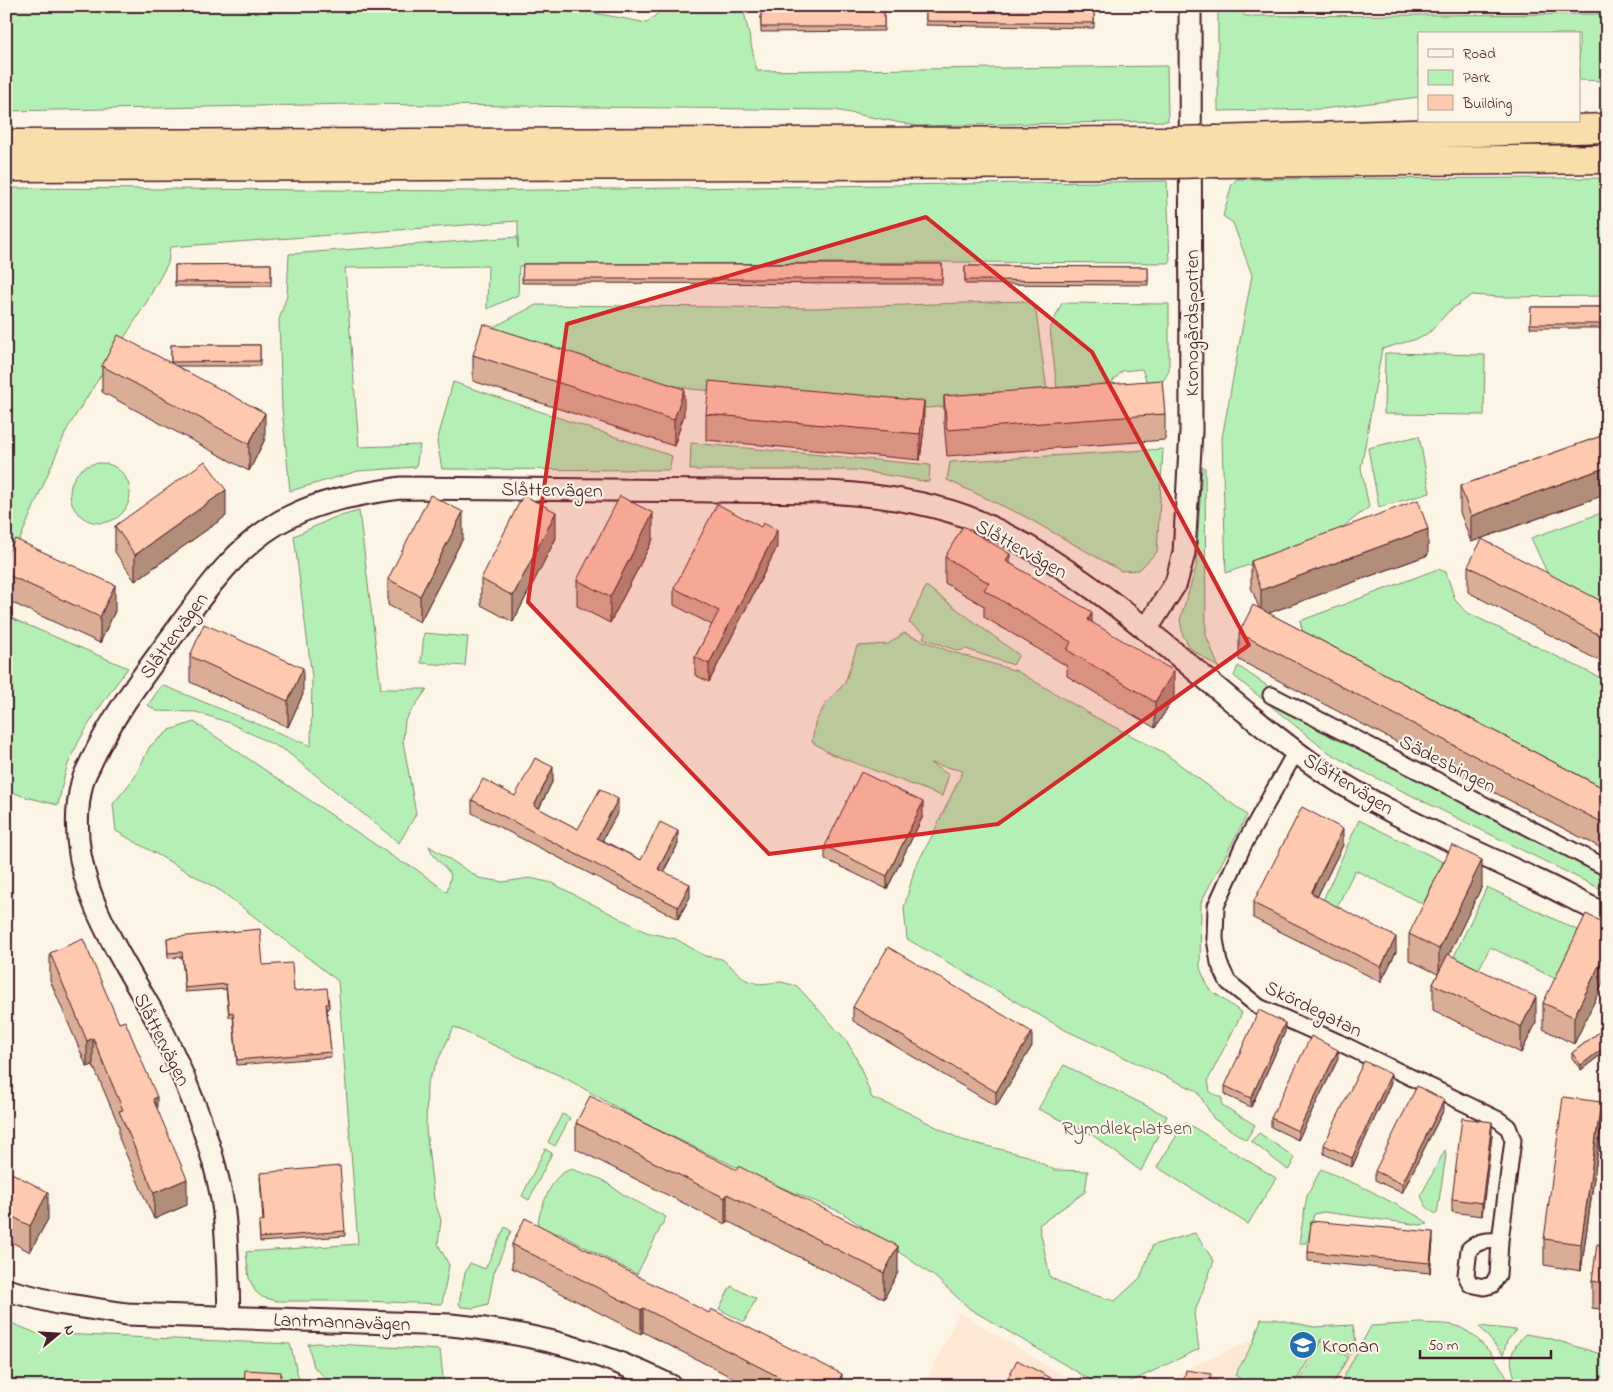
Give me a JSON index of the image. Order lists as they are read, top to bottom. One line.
{"streets":{"street":["Kronogårdsporten","Slåttervägen","Sädesbingen","Skördegatan","Lantmannavägen"]},"crossings":[["Kronogårdsporten","Slåttervägen"],["Slåttervägen","Skördegatan"],["Slåttervägen","Lantmannavägen"]],"parks":["Rymdlekplatsen"],"places":{"school or university":["Kronan"]},"legend":["Road","Park","Building"],"scale_bar":"50 m","north":"right"}
